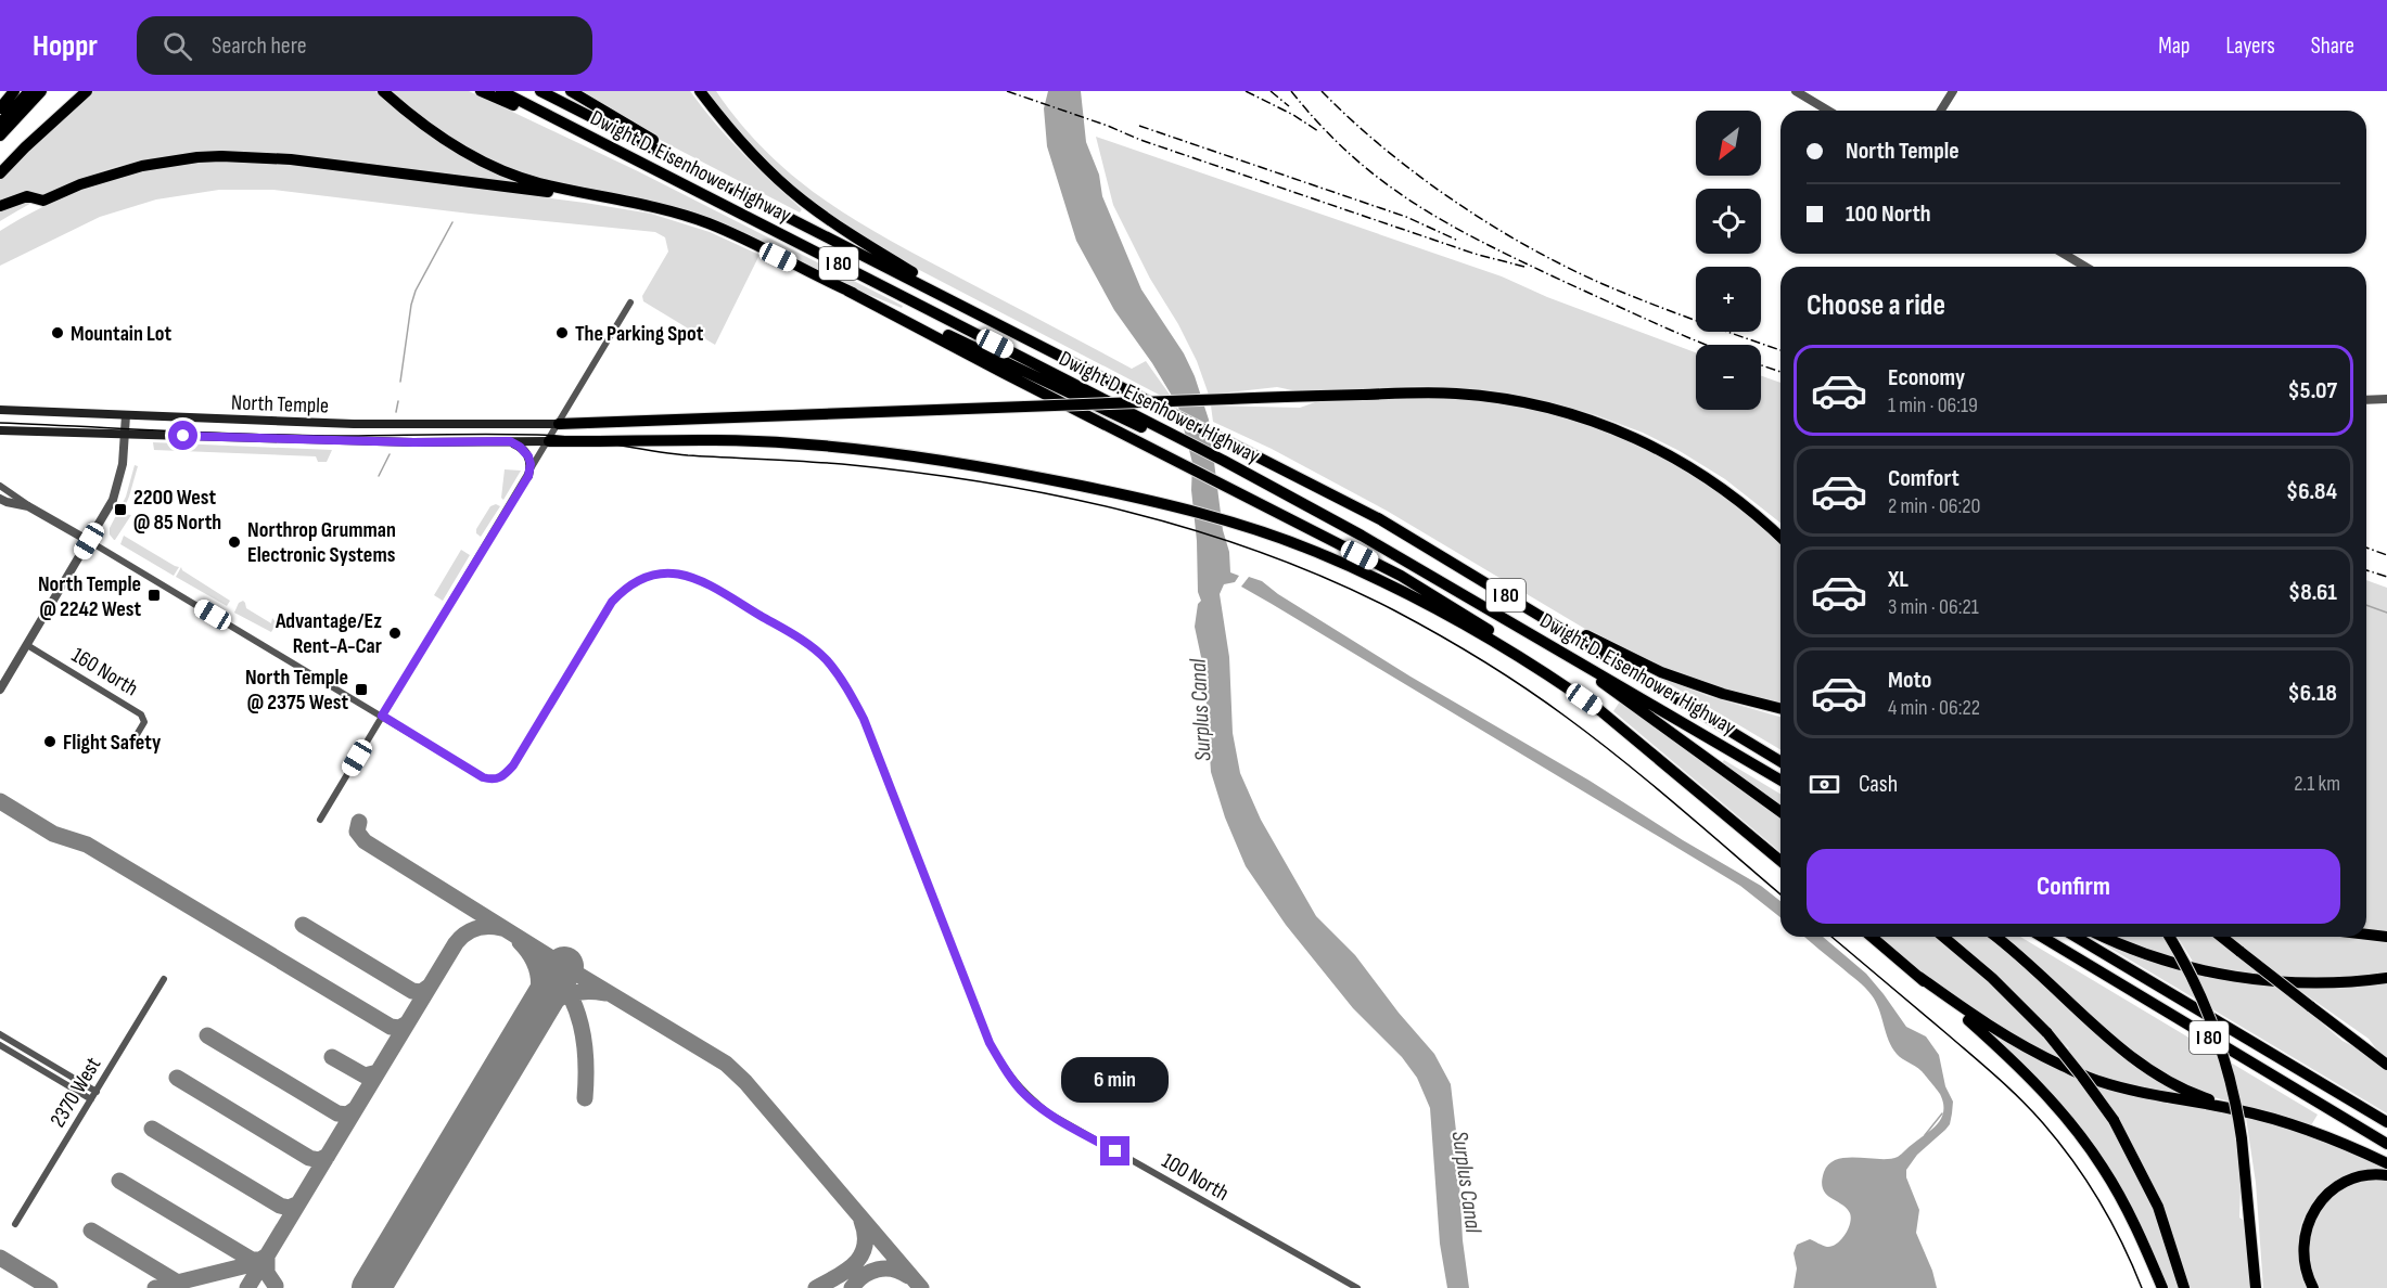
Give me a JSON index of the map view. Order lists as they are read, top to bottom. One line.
{"streets":{"highway":["Dwight D. Eisenhower Highway","I 80"],"main road":["North Temple"],"street":["160 North","2370 West","100 North"]},"water":["Surplus Canal"],"places":{"other":["Mountain Lot","The Parking Spot","Northrop Grumman Electronic Systems","Advantage/Ez Rent-A-Car","Flight Safety"],"transit":["2200 West @ 85 North","North Temple @ 2242 West","North Temple @ 2375 West"]},"north":"bottom left","page":{"header":"Hoppr","search":"Search here","nav":["Map","Layers","Share"],"map_buttons":["+","−"],"banner":["North Temple","100 North"],"heading":"Choose a ride","list":[{"name":"Economy","note":"1 min · 06:19","value":"$5.07"},{"name":"Comfort","note":"2 min · 06:20","value":"$6.84"},{"name":"XL","note":"3 min · 06:21","value":"$8.61"},{"name":"Moto","note":"4 min · 06:22","value":"$6.18"}],"pay":["Cash","2.1 km"],"buttons":"Confirm","bubble":"6 min"}}
